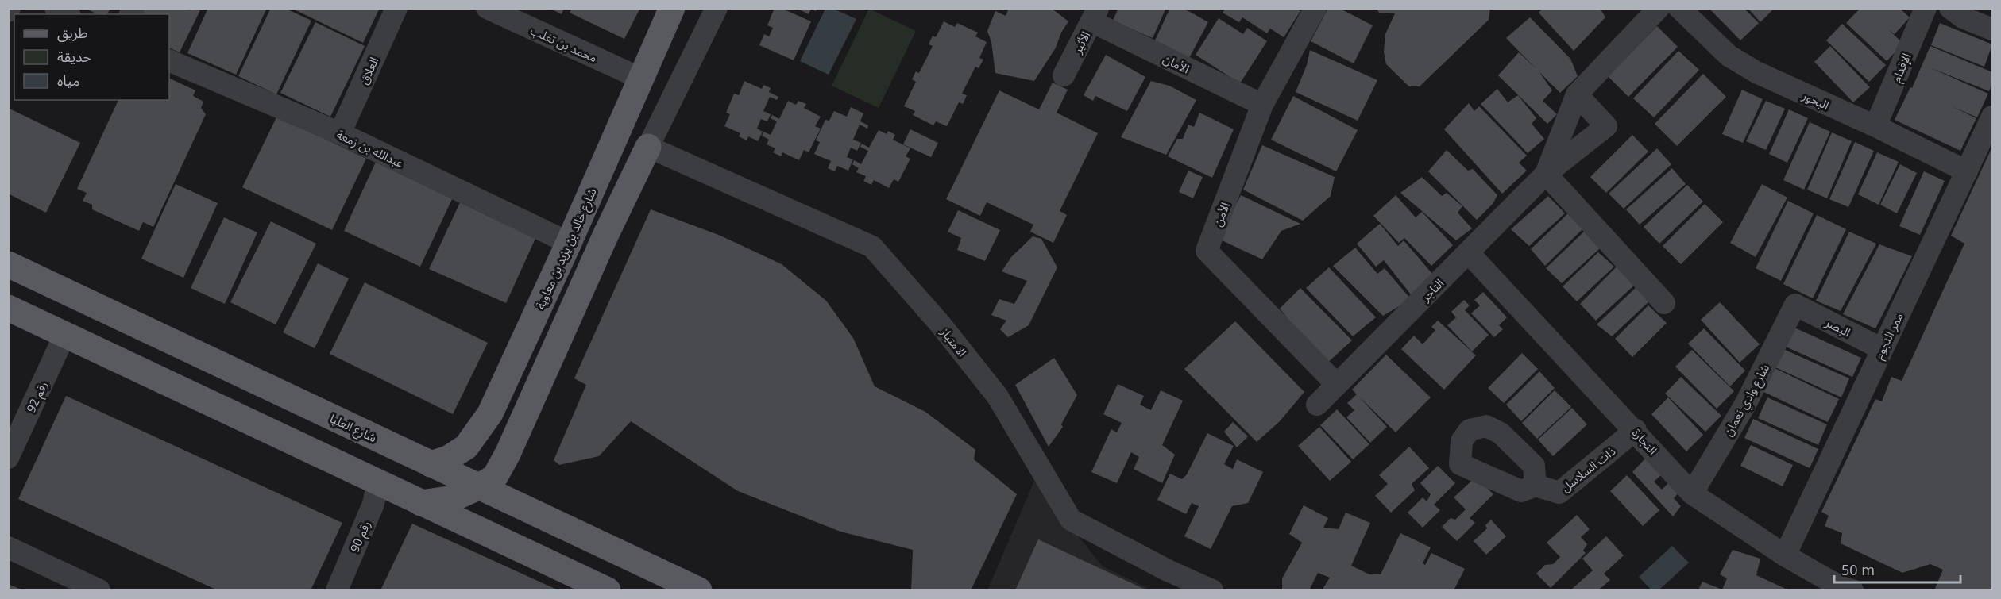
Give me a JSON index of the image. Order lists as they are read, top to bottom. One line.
{"streets":{"main road":["شارع خالد بن يزيد بن معاوية","شارع العليا"],"street":["الأثير","محمد بن تغلب","الأمان","الإقدام","العلاق","البحور","عبدالله بن زمعة","الأمن","التاجر","البصر","ممر النجوم","الامتياز","رقم 92","شارع وادي نعمان","التجارة","ذات السلاسل","رقم 90"]},"crossings":[["الأثير","الأمان"],["محمد بن تغلب","شارع خالد بن يزيد بن معاوية"],["الأمان","الأمن"],["الإقدام","البحور"],["العلاق","عبدالله بن زمعة"],["البحور","ممر النجوم"],["عبدالله بن زمعة","شارع خالد بن يزيد بن معاوية"],["الأمن","التاجر"],["شارع خالد بن يزيد بن معاوية","شارع العليا"],["التاجر","التجارة"],["البصر","ممر النجوم"],["البصر","شارع وادي نعمان"],["ممر النجوم","التجارة"],["شارع وادي نعمان","التجارة"],["التجارة","ذات السلاسل"]],"legend":["طريق","حديقة","مياه"],"scale_bar":"50 m"}
